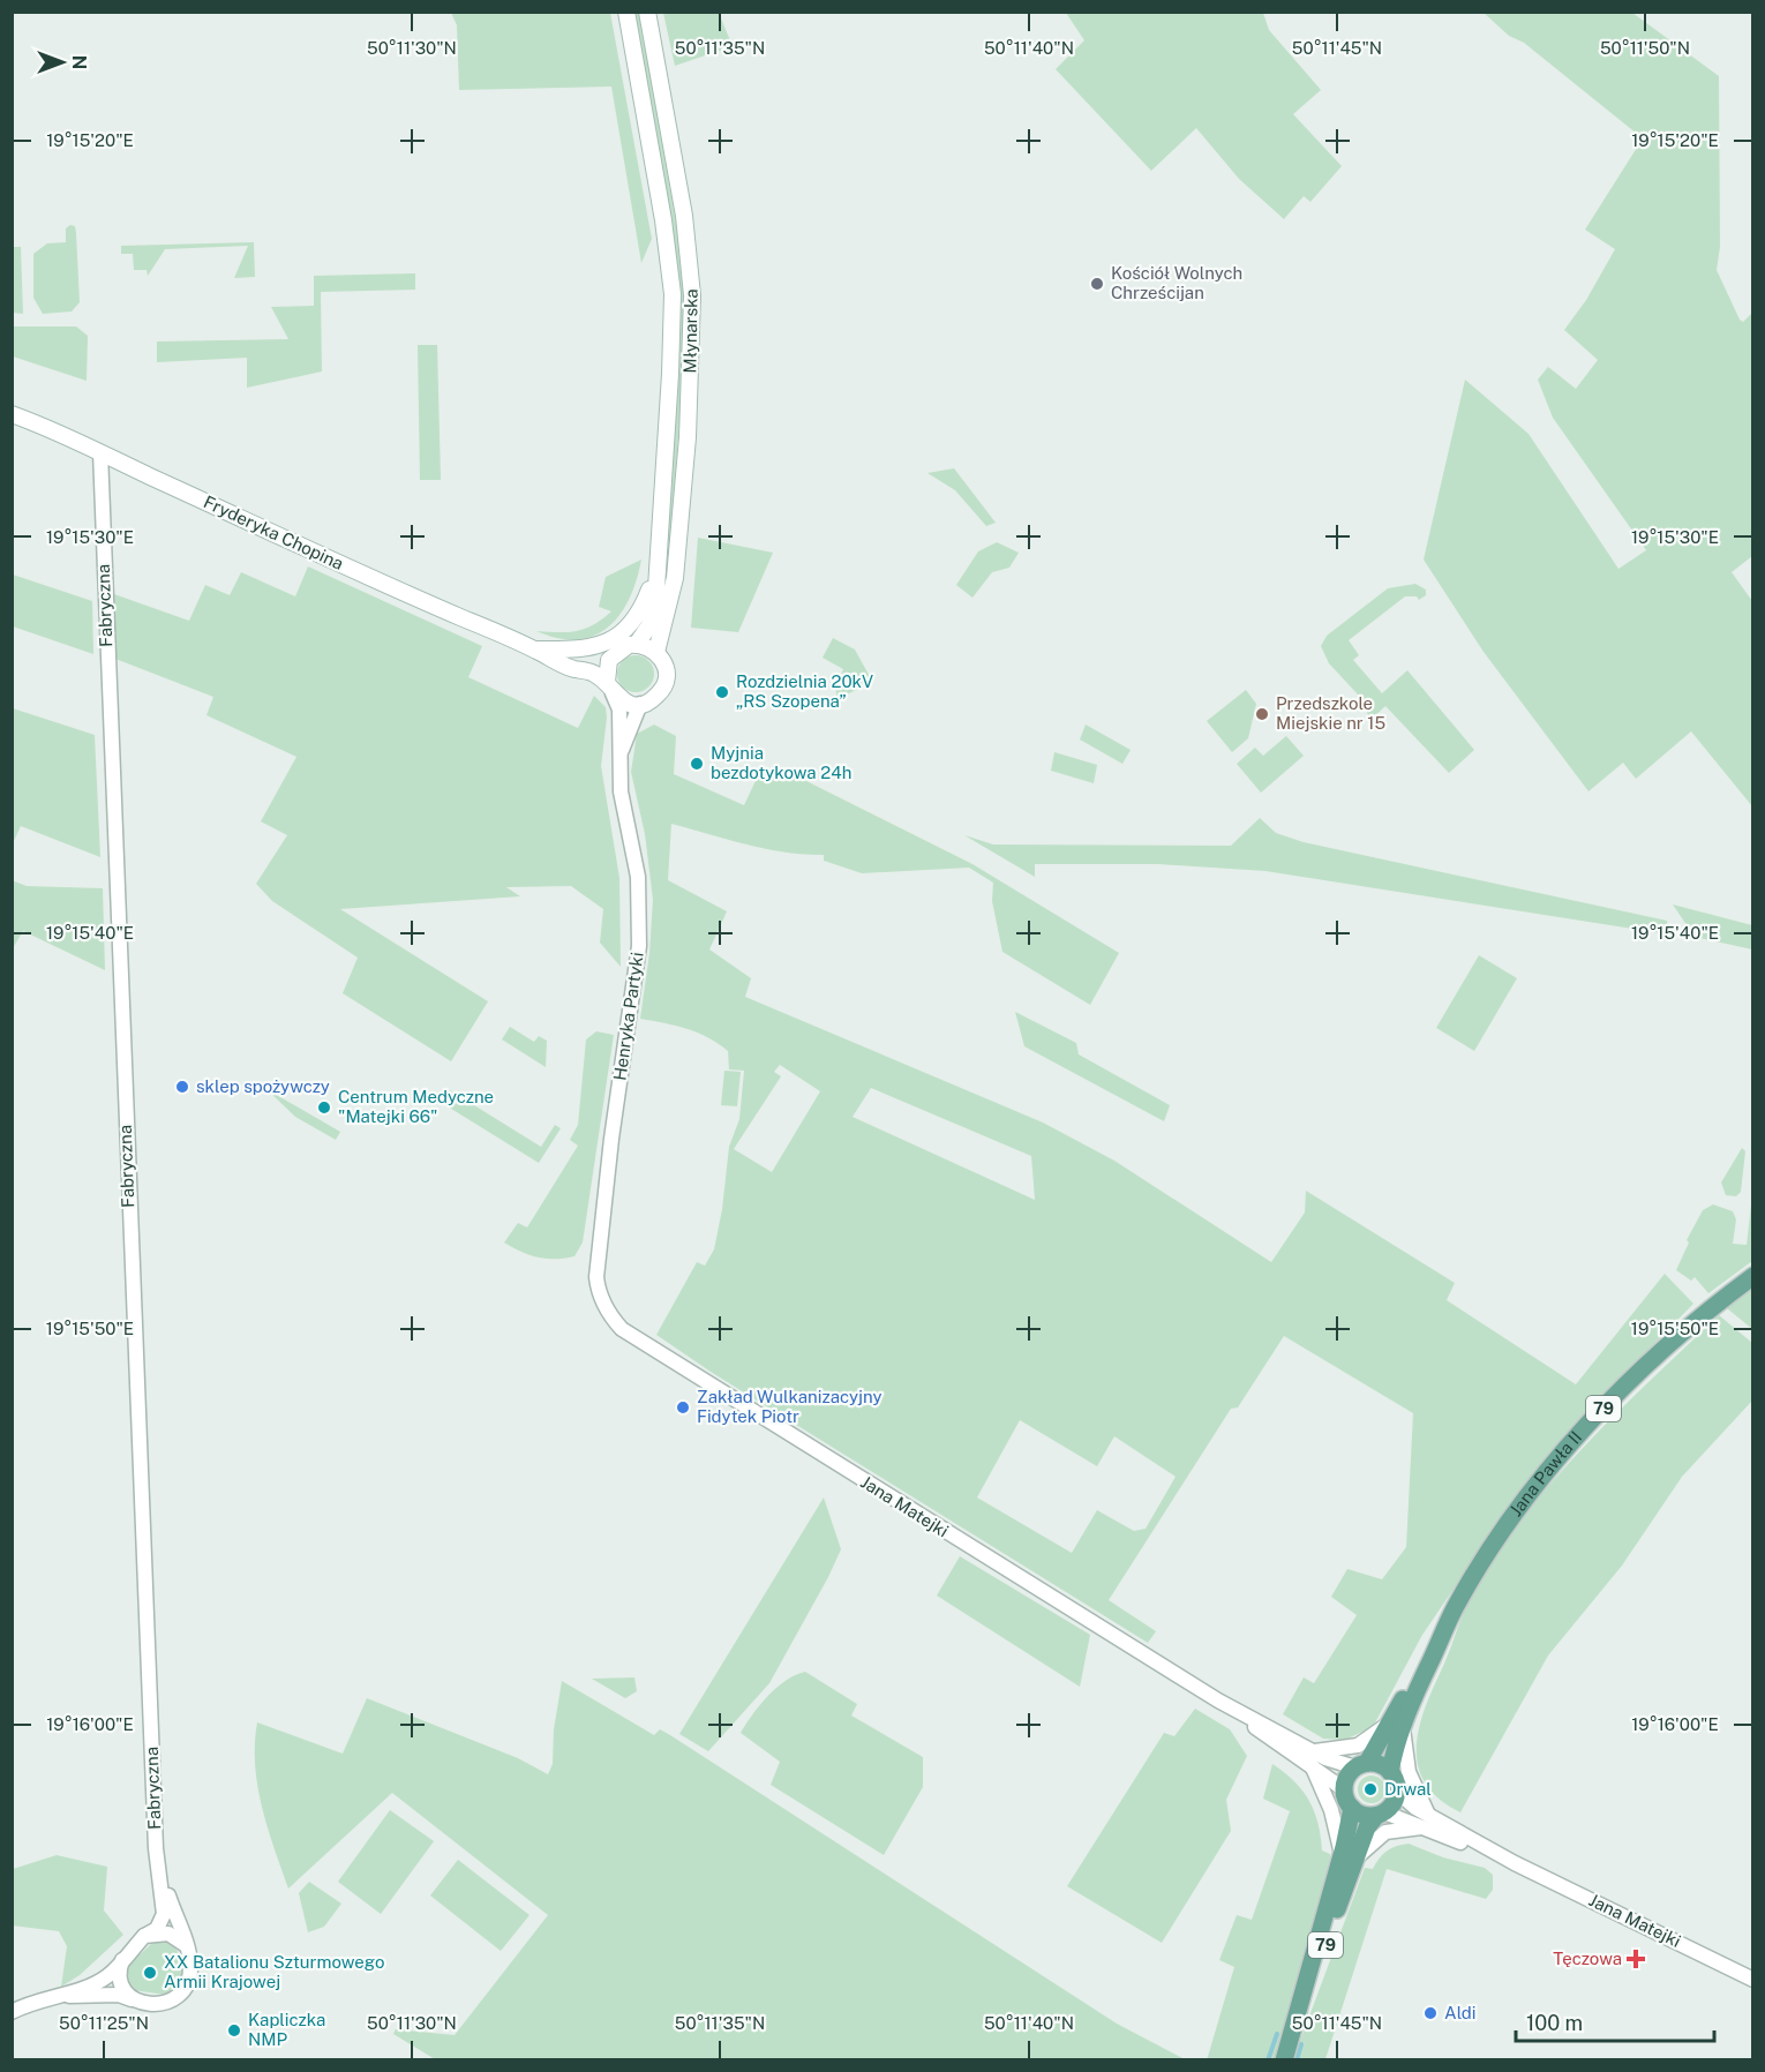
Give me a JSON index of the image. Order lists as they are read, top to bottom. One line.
{"streets":{"main road":["Młynarska","Fryderyka Chopina","79","Jana Pawła II"],"street":["Fabryczna","Henryka Partyki","Jana Matejki"]},"crossings":[["Młynarska","Fryderyka Chopina"],["Fryderyka Chopina","Fabryczna"],["Henryka Partyki","Jana Matejki"],["Jana Pawła II","Jana Matejki"]],"places":{"other":["Kościół Wolnych Chrześcijan","Rozdzielnia 20kV „RS Szopena”","Przedszkole Miejskie nr 15","Myjnia bezdotykowa 24h","sklep spożywczy","Centrum Medyczne \"Matejki 66\"","Zakład Wulkanizacyjny Fidytek Piotr","Drwal","XX Batalionu Szturmowego Armii Krajowej","Aldi","Kapliczka NMP"],"health":["Tęczowa"]},"scale_bar":"100 m","north":"right","coordinates":["50°11'30\"N","50°11'35\"N","50°11'40\"N","50°11'45\"N","50°11'50\"N","19°15'20\"E","19°15'30\"E","19°15'40\"E","19°15'50\"E","19°16'00\"E","50°11'25\"N"]}
